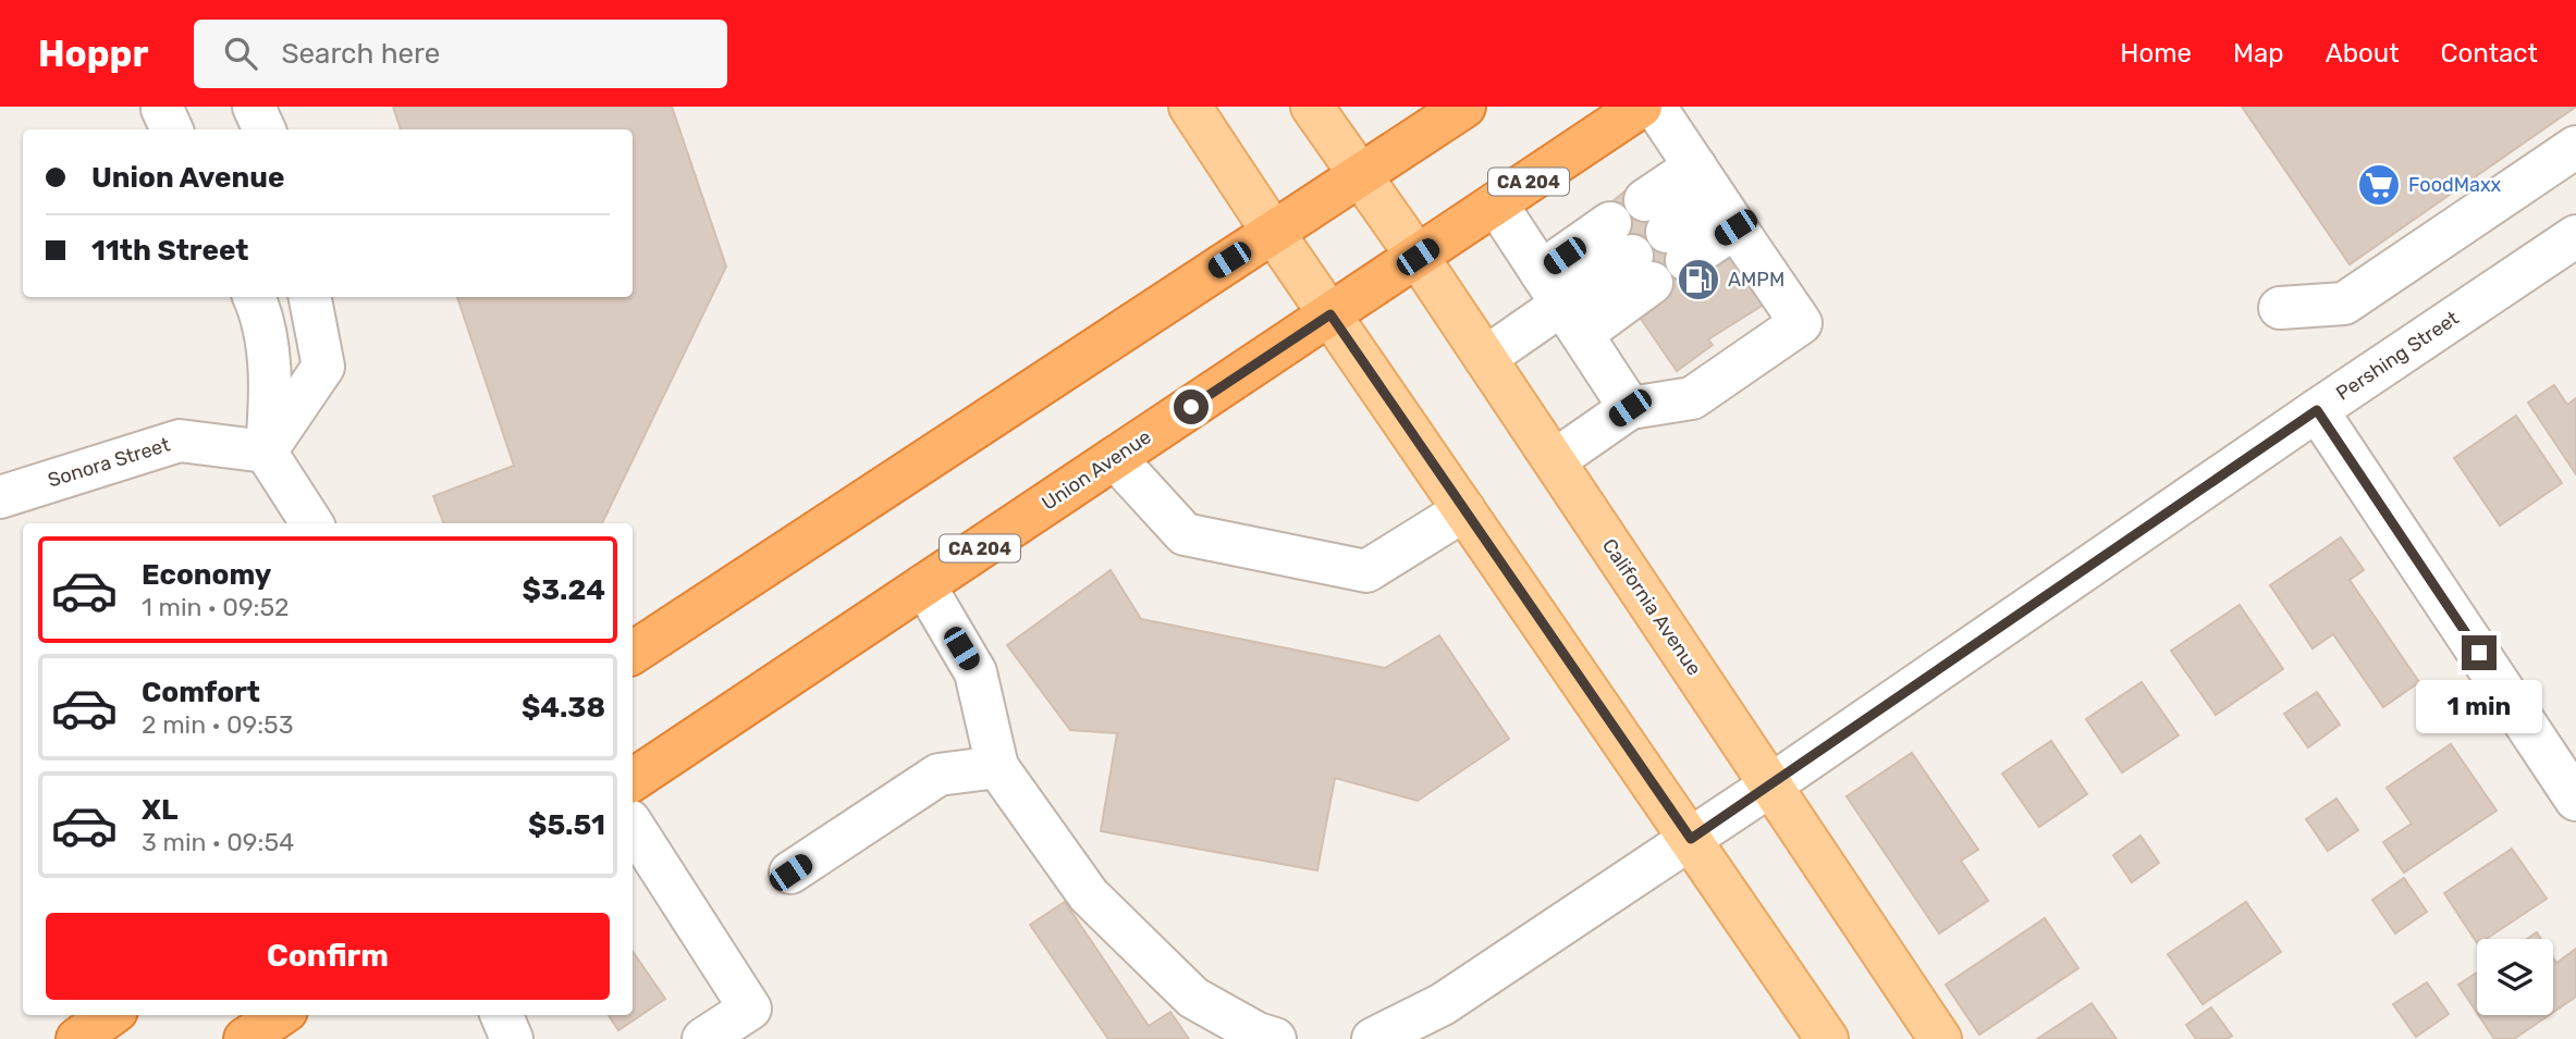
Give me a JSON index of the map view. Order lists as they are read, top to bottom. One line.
{"streets":{"highway":["CA 204","Union Avenue"],"main road":["California Avenue"],"street":["Pershing Street","Sonora Street"]},"crossings":[["Pershing Street","California Avenue"],["Union Avenue","California Avenue"]],"places":{"supermarket":["FoodMaxx"],"fuel station":["AMPM"]},"page":{"header":"Hoppr","search":"Search here","nav":["Home","Map","About","Contact"],"banner":["Union Avenue","11th Street"],"list":[{"name":"Economy","note":"1 min · 09:52","value":"$3.24"},{"name":"Comfort","note":"2 min · 09:53","value":"$4.38"},{"name":"XL","note":"3 min · 09:54","value":"$5.51"}],"bubble":"1 min","buttons":"Confirm"}}
